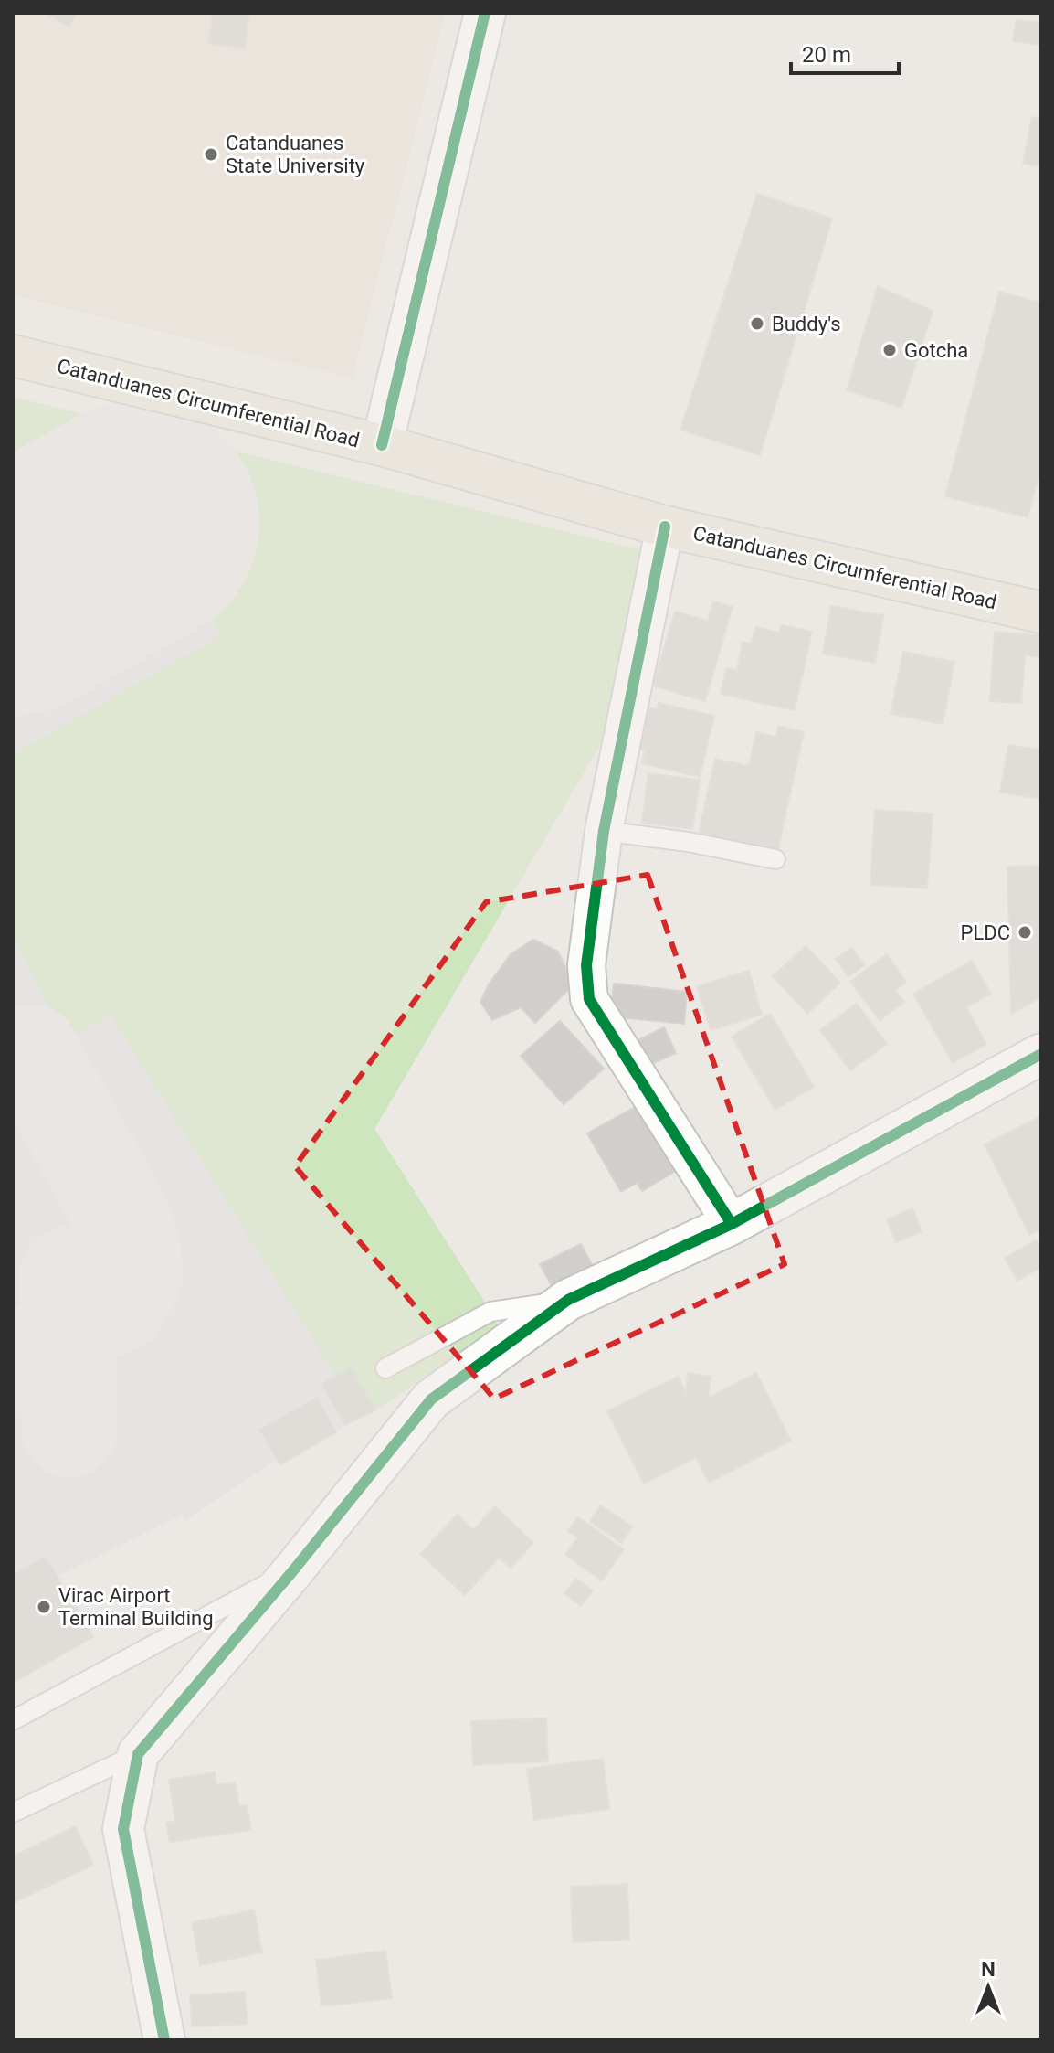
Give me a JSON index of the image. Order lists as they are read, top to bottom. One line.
{"streets":{"main road":["Catanduanes Circumferential Road"]},"places":["Catanduanes State University","Buddy's","Gotcha","PLDC","Virac Airport Terminal Building"],"scale_bar":"20 m","north":"top"}
